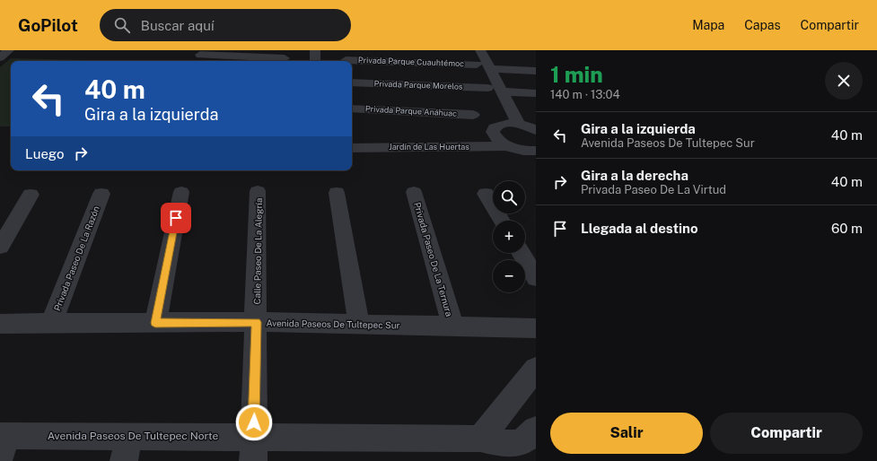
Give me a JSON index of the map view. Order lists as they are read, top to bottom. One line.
{"streets":{"street":["Privada Parque Cuauhtémoc","Privada Parque Morelos","Privada Parque Anáhuac","Jardín de Las Huertas","Calle Paseo De La Alegría","Privada Paseo De La Razón","Privada Paseo De La Ternura","Avenida Paseos De Tultepec Sur","Avenida Paseos De Tultepec Norte"]},"crossings":[["Calle Paseo De La Alegría","Avenida Paseos De Tultepec Sur"],["Calle Paseo De La Alegría","Avenida Paseos De Tultepec Norte"],["Privada Paseo De La Razón","Avenida Paseos De Tultepec Sur"],["Privada Paseo De La Ternura","Avenida Paseos De Tultepec Sur"]],"page":{"header":"GoPilot","search":"Buscar aquí","nav":["Mapa","Capas","Compartir"],"heading":["1 min","140 m · 13:04"],"turn":["40 m","Gira a la izquierda"],"list":[{"name":"Gira a la izquierda","note":"Avenida Paseos De Tultepec Sur","value":"40 m"},{"name":"Gira a la derecha","note":"Privada Paseo De La Virtud","value":"40 m"},{"name":"Llegada al destino","value":"60 m"}],"then":"Luego","map_buttons":["+","−"],"buttons":["Salir","Compartir"]}}
